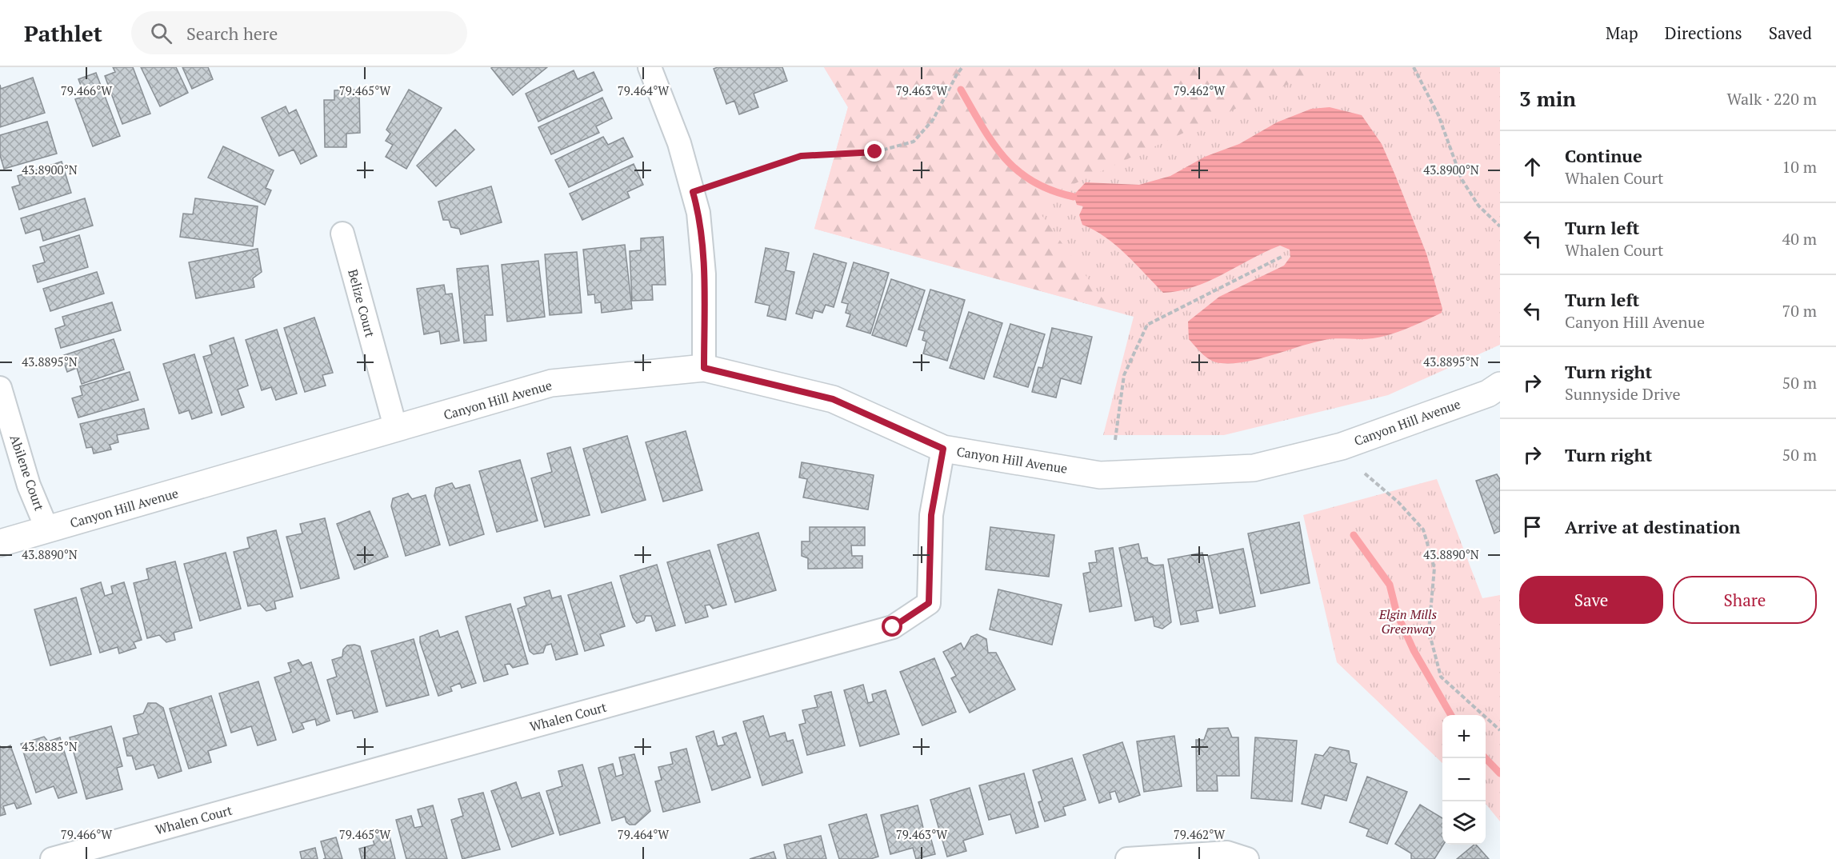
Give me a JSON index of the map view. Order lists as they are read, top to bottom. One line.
{"streets":{"street":["Belize Court","Canyon Hill Avenue","Abilene Court","Whalen Court"]},"crossings":[["Belize Court","Canyon Hill Avenue"],["Canyon Hill Avenue","Abilene Court"],["Canyon Hill Avenue","Whalen Court"]],"parks":["Elgin Mills Greenway"],"page":{"header":"Pathlet","search":"Search here","nav":["Map","Directions","Saved"],"heading":["3 min","Walk · 220 m"],"list":[["Continue","Whalen Court","10 m"],["Turn left","Whalen Court","40 m"],["Turn left","Canyon Hill Avenue","70 m"],["Turn right","Sunnyside Drive","50 m"],["Turn right","50 m"],"Arrive at destination"],"buttons":["Save","Share"],"map_buttons":["+","−"]},"coordinates":["79.466°W","79.465°W","79.464°W","79.463°W","79.462°W","43.8900°N","43.8895°N","43.8890°N","43.8885°N"]}
